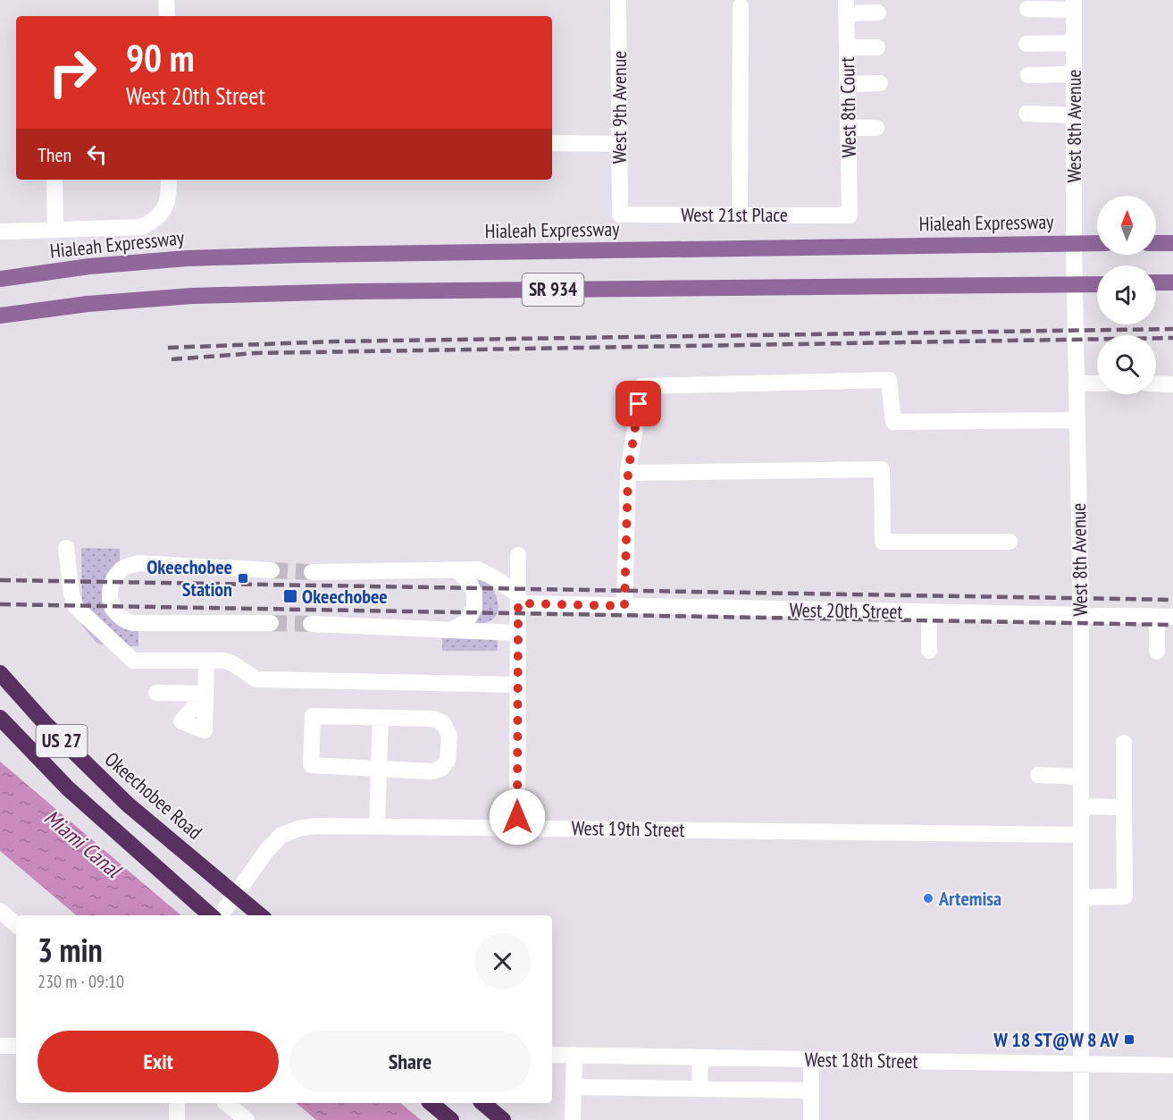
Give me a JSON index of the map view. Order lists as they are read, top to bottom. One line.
{"streets":{"highway":["US 27","Okeechobee Road"],"main road":["Hialeah Expressway","SR 934"],"street":["West 9th Avenue","West 8th Court","West 8th Avenue","West 21st Place","West 20th Street","West 19th Street","West 18th Street"]},"crossings":[["West 9th Avenue","West 21st Place"],["West 8th Court","West 21st Place"],["West 8th Avenue","Hialeah Expressway"],["West 8th Avenue","SR 934"],["West 8th Avenue","West 20th Street"],["West 8th Avenue","West 19th Street"],["West 8th Avenue","West 18th Street"],["Okeechobee Road","West 19th Street"]],"water":["Miami Canal"],"places":{"transit":["Okeechobee Station","Okeechobee","W 18 ST@W 8 AV"],"other":["Artemisa"]},"north":"top","page":{"turn":["90 m","West 20th Street"],"then":"Then","heading":["3 min","230 m · 09:10"],"buttons":["Exit","Share"]}}
